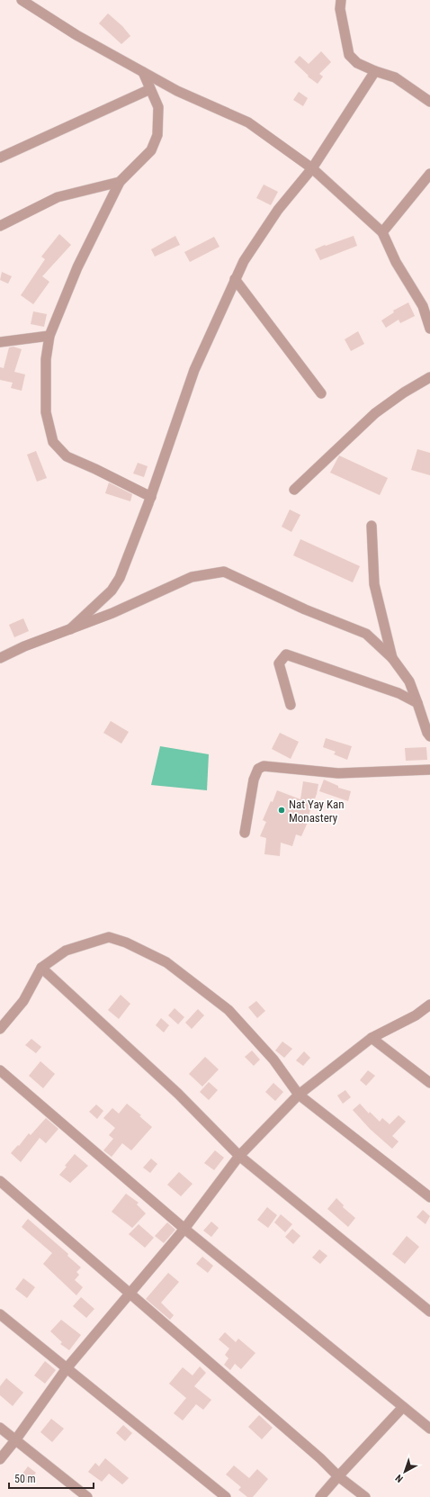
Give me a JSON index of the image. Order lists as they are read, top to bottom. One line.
{"places":["Nat Yay Kan Monastery"],"scale_bar":"50 m","north":"bottom left"}
